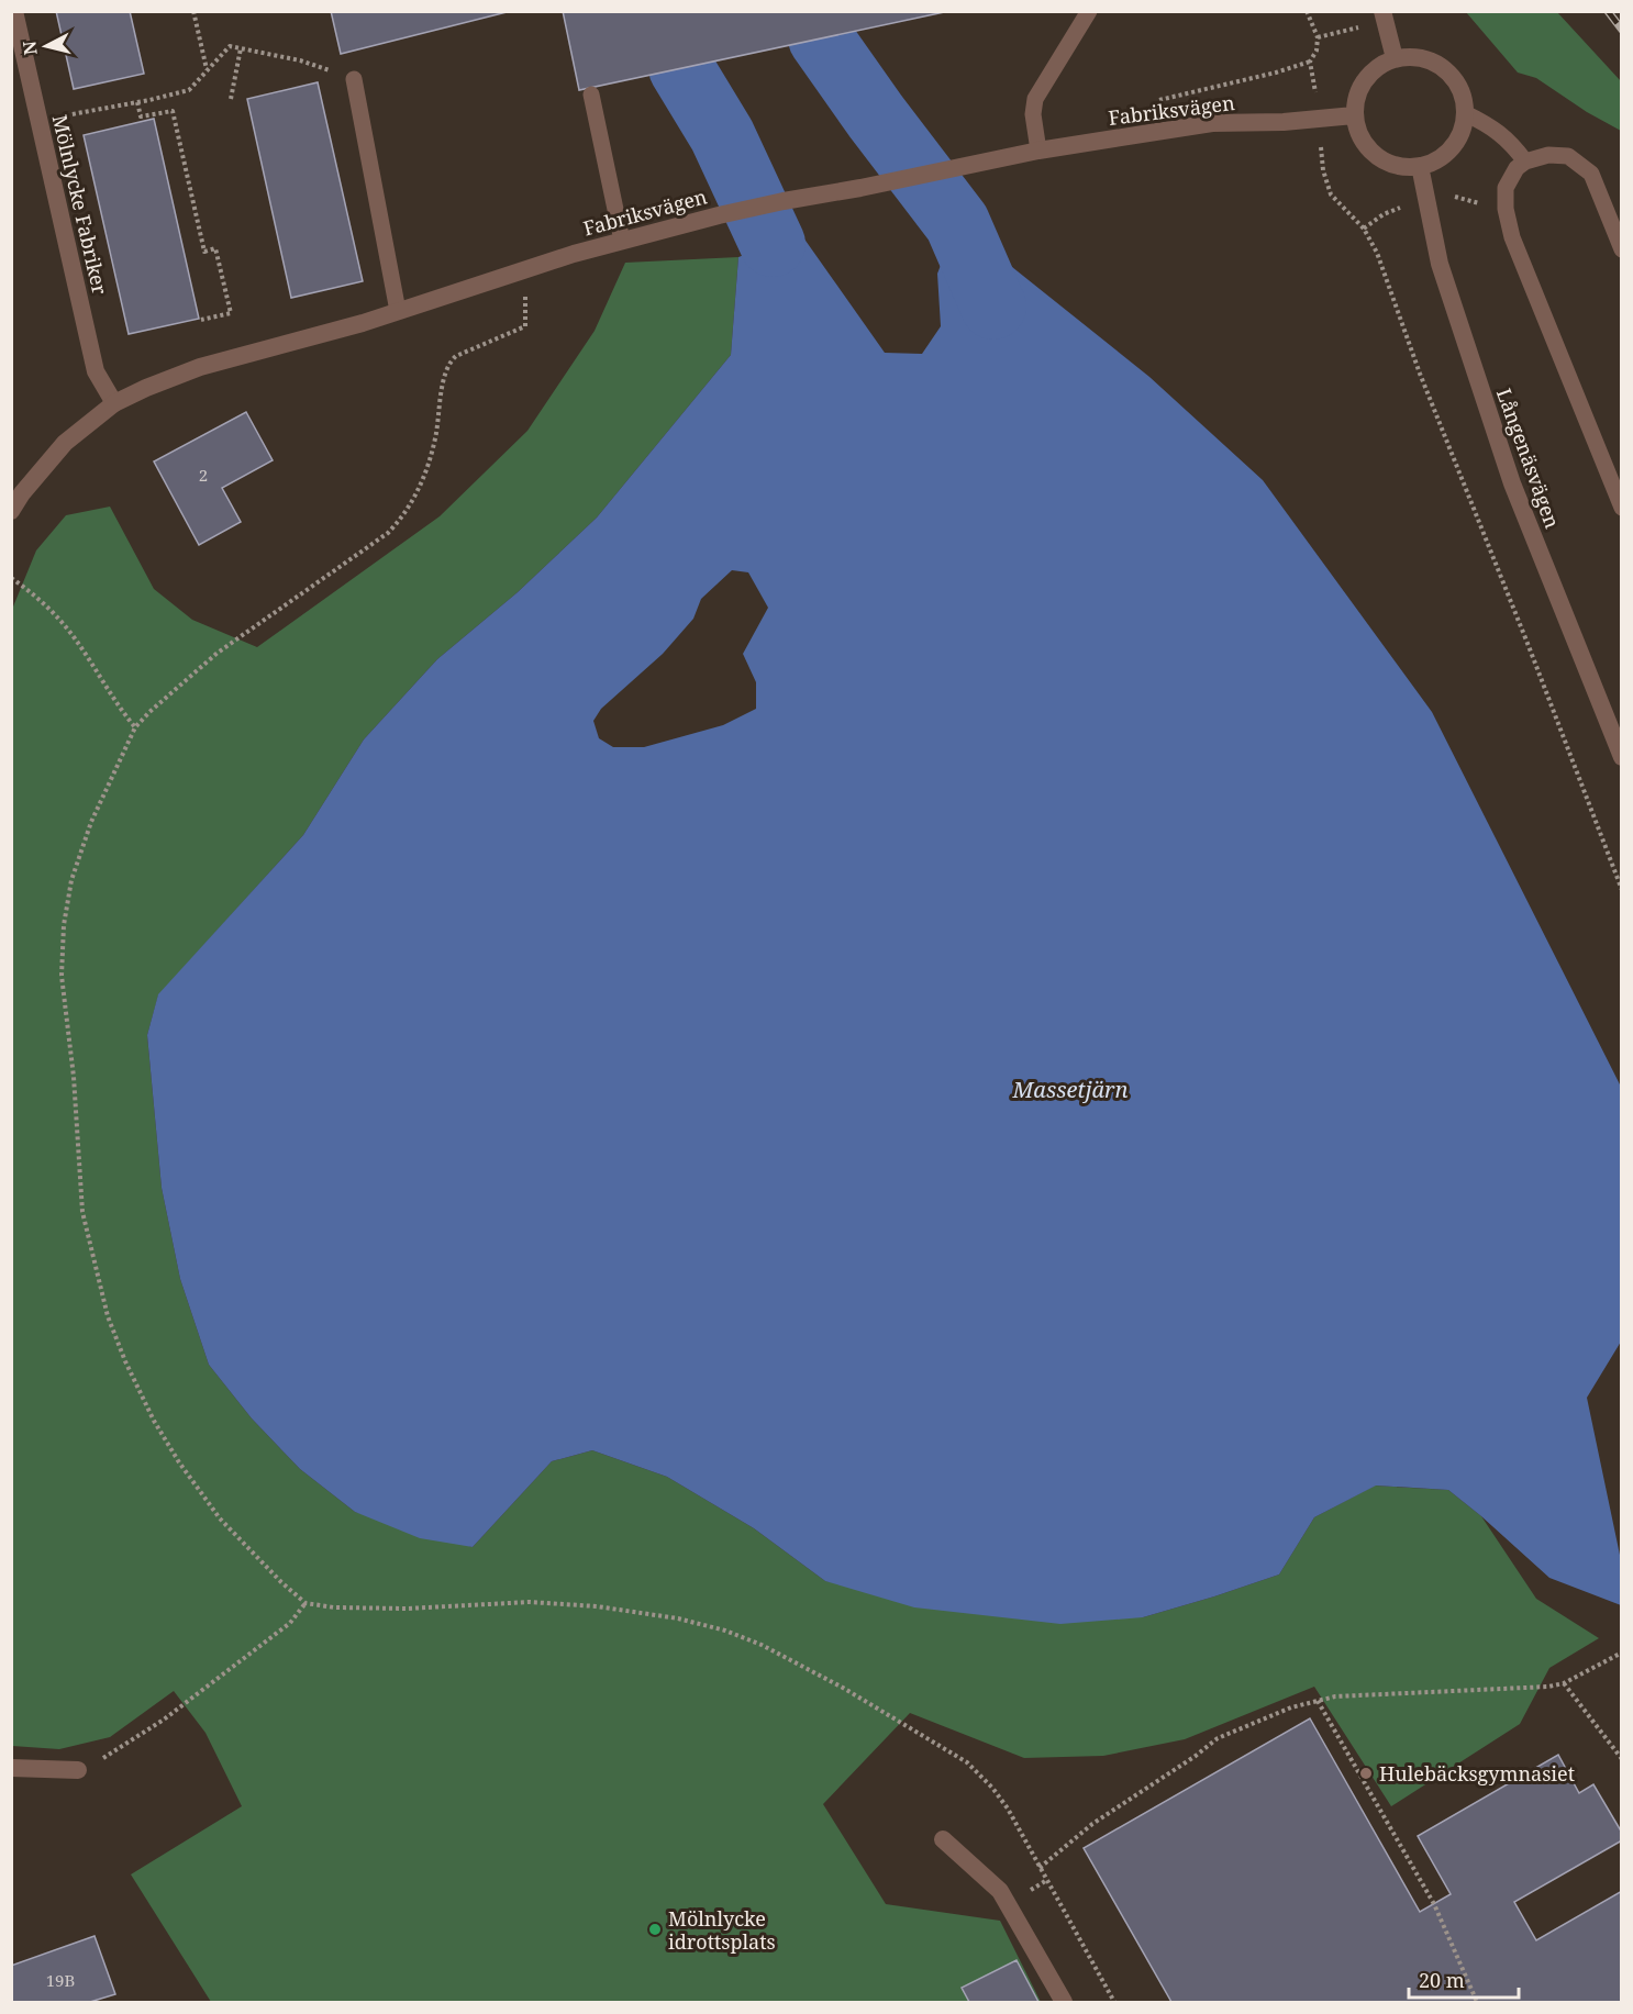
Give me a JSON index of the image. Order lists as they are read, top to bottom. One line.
{"streets":{"street":["Fabriksvägen","Mölnlycke Fabriker","Långenäsvägen"]},"crossings":[["Fabriksvägen","Mölnlycke Fabriker"],["Fabriksvägen","Långenäsvägen"]],"water":["Massetjärn"],"places":["Hulebäcksgymnasiet","Mölnlycke idrottsplats"],"house_numbers":["2","19B"],"scale_bar":"20 m","north":"left"}
